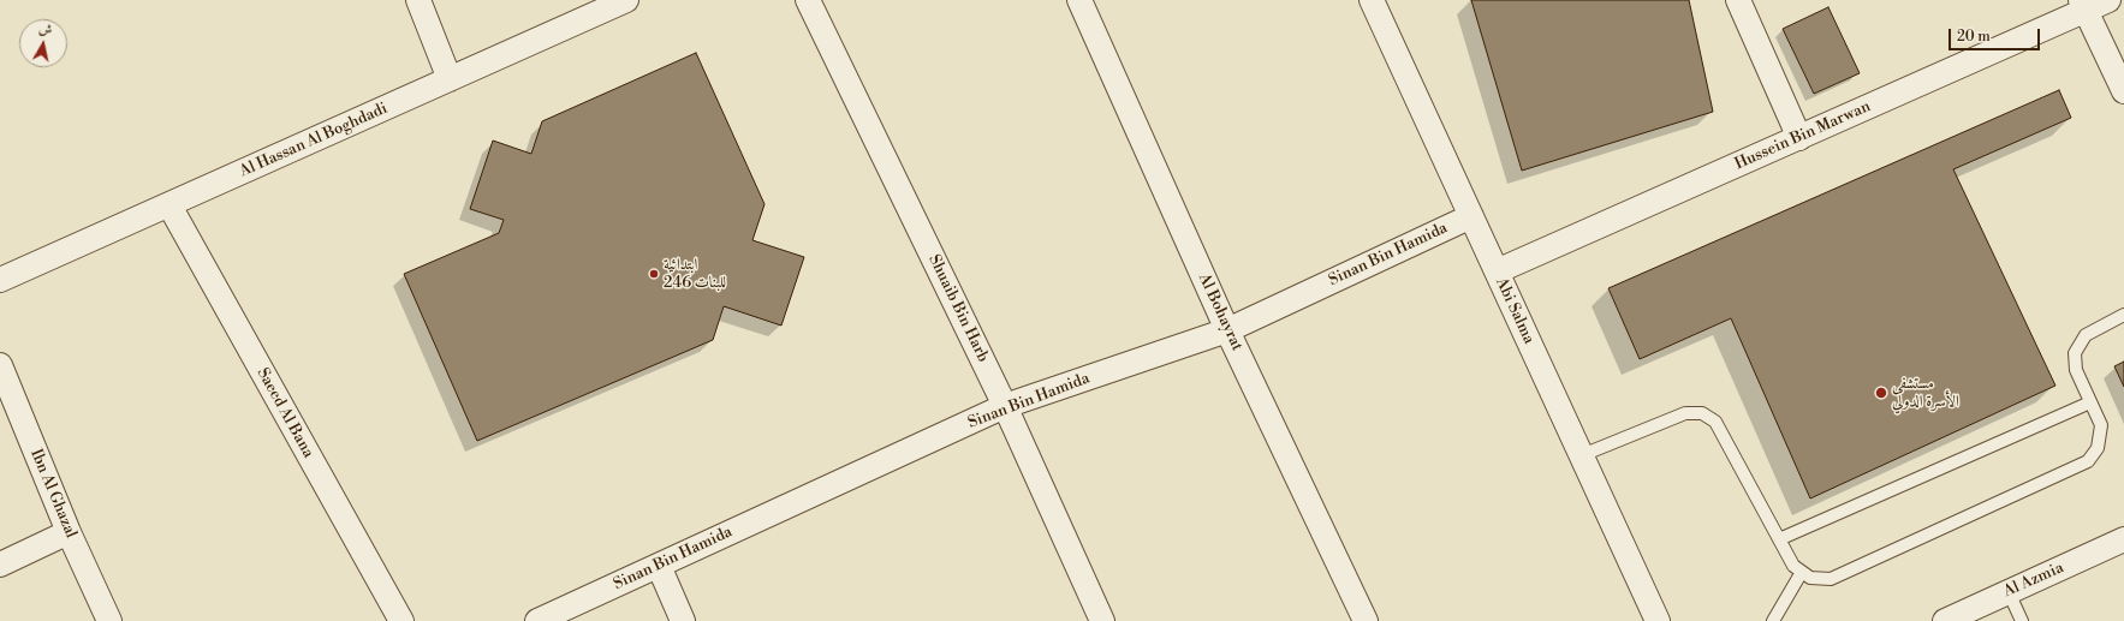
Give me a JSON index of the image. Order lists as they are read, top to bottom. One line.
{"streets":{"street":["Hussein Bin Marwan","Al Hassan Al Boghdadi","Sinan Bin Hamida","Shuaib Bin Harb","Abi Salma","Al Bohayrat","Saeed Al Bana","Ibn Al Ghazal","Al Azmia"]},"crossings":[["Hussein Bin Marwan","Abi Salma"],["Al Hassan Al Boghdadi","Saeed Al Bana"],["Sinan Bin Hamida","Shuaib Bin Harb"],["Sinan Bin Hamida","Abi Salma"],["Sinan Bin Hamida","Al Bohayrat"]],"places":["ابتدائية 246 للبنات","مستشفى الأسرة الدولي"],"scale_bar":"20 m","north":"top"}
